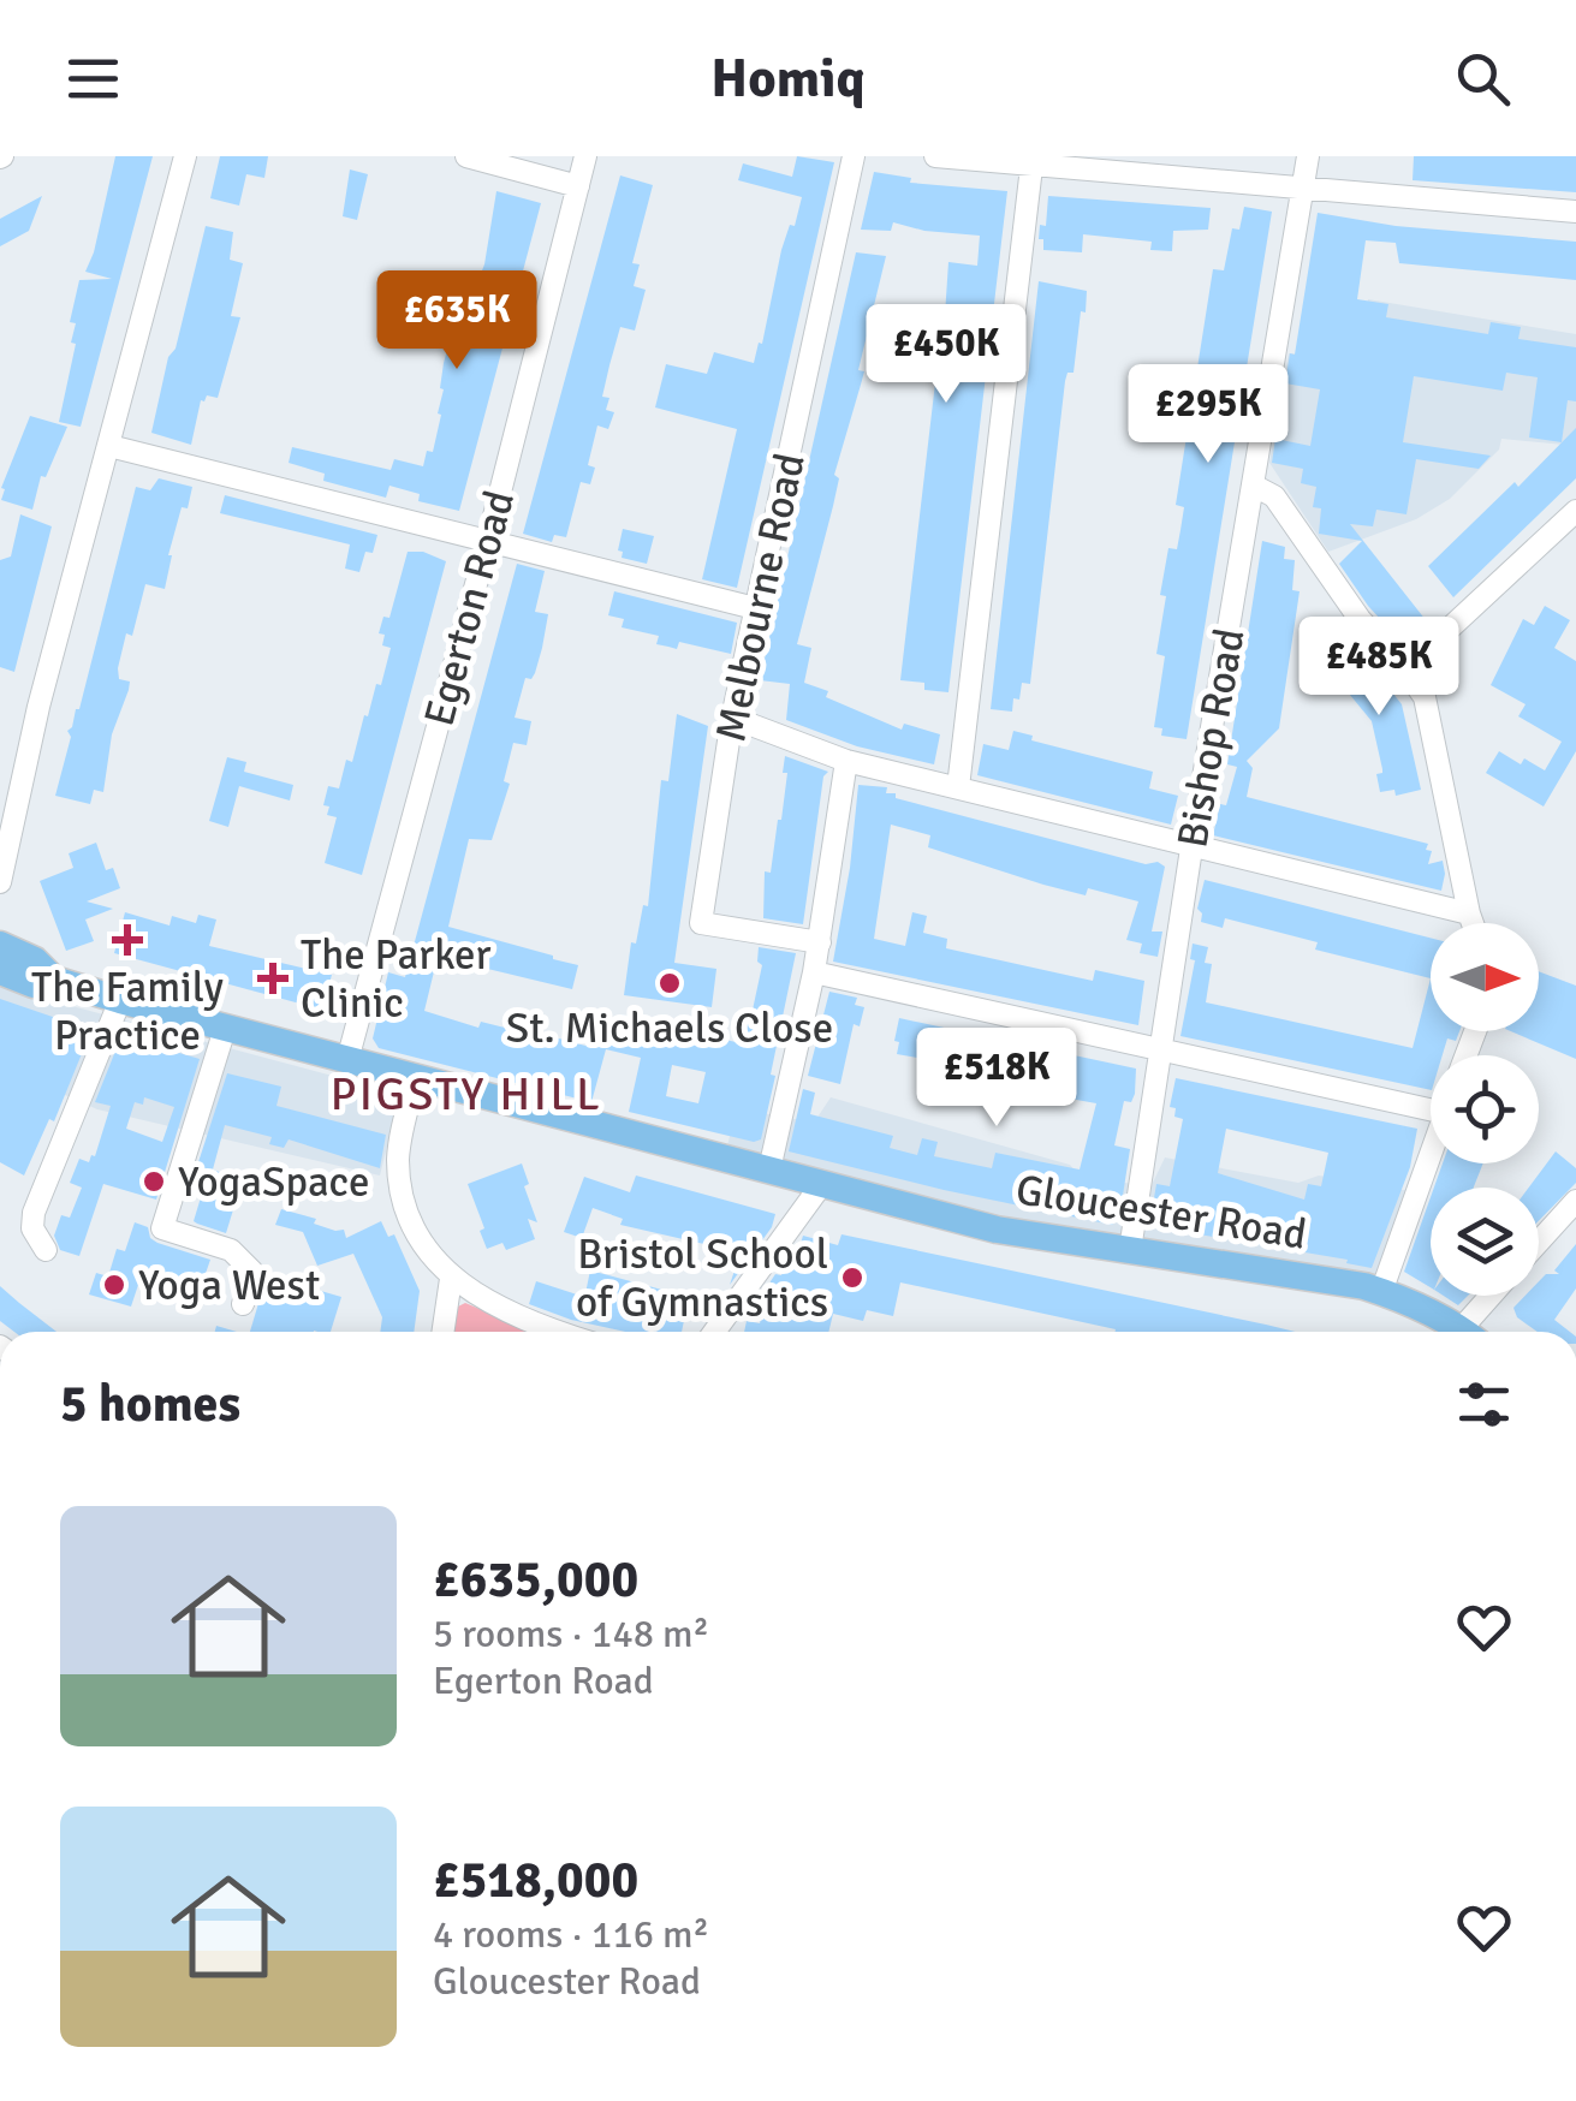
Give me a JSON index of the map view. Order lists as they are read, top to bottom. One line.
{"streets":{"main road":["Gloucester Road"],"street":["Melbourne Road","Egerton Road","Bishop Road"]},"crossings":[["Egerton Road","Gloucester Road"],["Bishop Road","Gloucester Road"]],"districts":["PIGSTY HILL"],"places":{"health":["The Family Practice","The Parker Clinic"],"other":["St. Michaels Close","YogaSpace","Bristol School of Gymnastics","Yoga West"]},"north":"right","page":{"header":"Homiq","price":["£635K","£450K","£295K","£485K","£518K"],"heading":"5 homes","list":[{"name":"£635,000","note":"5 rooms · 148 m² · Egerton Road"},{"name":"£518,000","note":"4 rooms · 116 m² · Gloucester Road"}]}}
